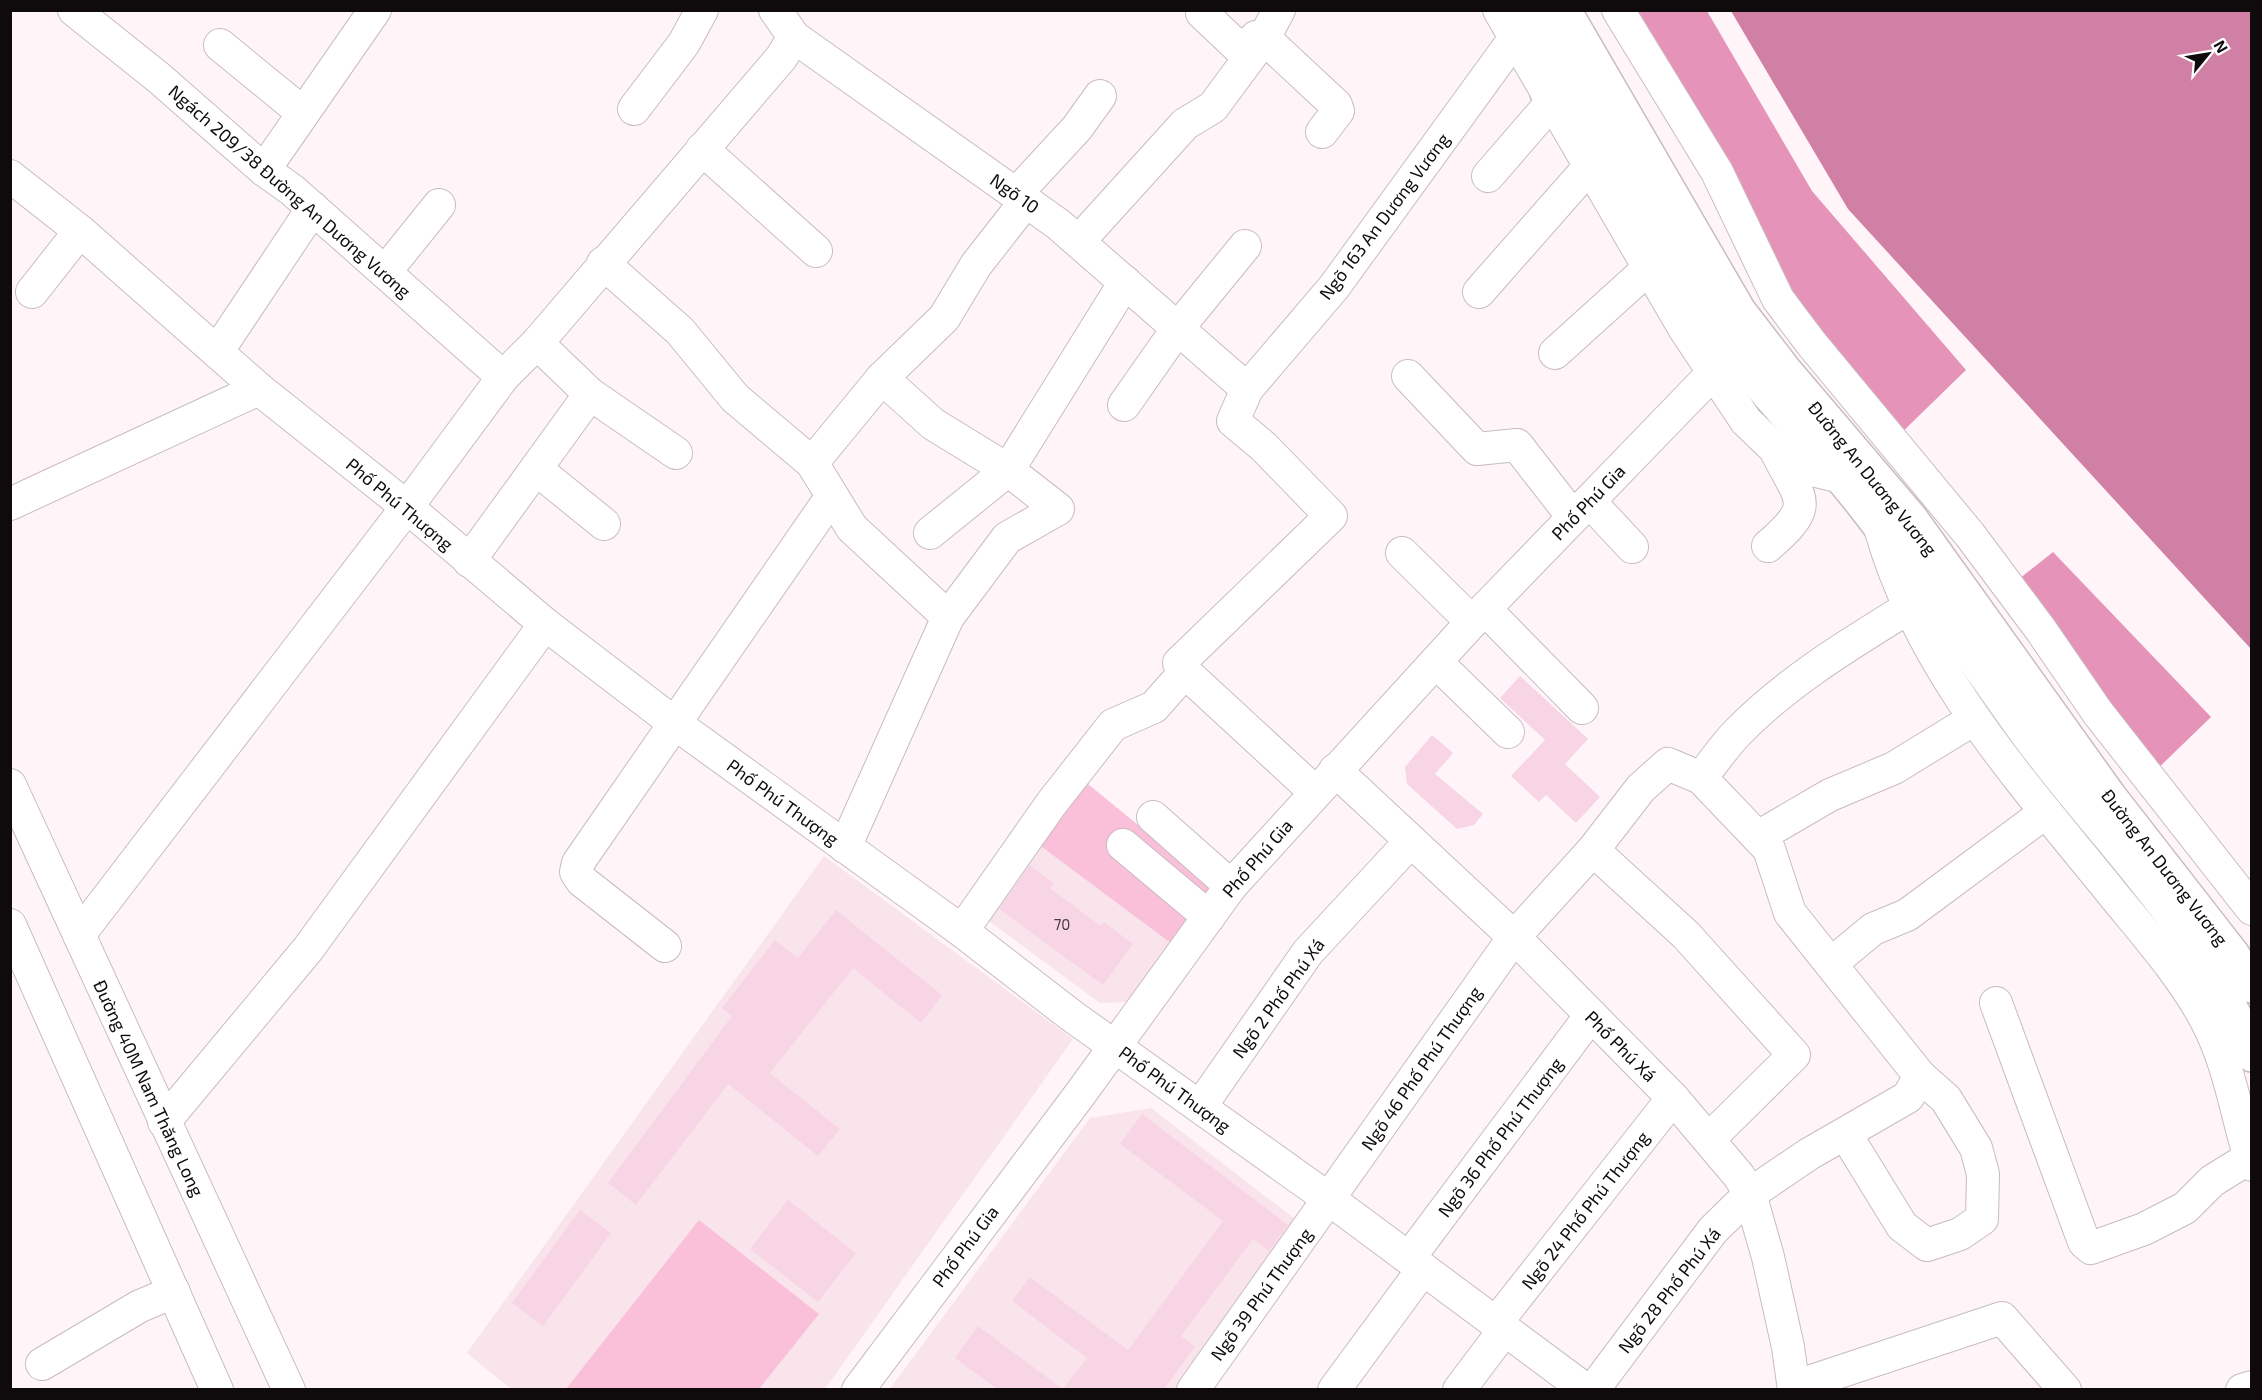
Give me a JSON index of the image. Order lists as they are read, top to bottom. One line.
{"streets":{"main road":["Đường An Dương Vương"],"street":["Ngách 209/38 Đường An Dương Vương","Ngõ 10","Ngõ 163 An Dương Vương","Phố Phú Gia","Phố Phú Thượng","Ngõ 2 Phố Phú Xá","Phố Phú Xá","Ngõ 46 Phố Phú Thượng","Đường 40M Nam Thăng Long","Ngõ 36 Phố Phú Thượng","Ngõ 24 Phố Phú Thượng","Ngõ 28 Phố Phú Xá","Ngõ 39 Phú Thượng"]},"crossings":[["Ngõ 10","Ngõ 163 An Dương Vương"],["Ngõ 163 An Dương Vương","Phố Phú Xá"],["Đường An Dương Vương","Phố Phú Gia"],["Phố Phú Gia","Phố Phú Thượng"],["Phố Phú Gia","Phố Phú Xá"],["Phố Phú Thượng","Ngõ 2 Phố Phú Xá"],["Phố Phú Thượng","Ngõ 46 Phố Phú Thượng"],["Phố Phú Thượng","Ngõ 36 Phố Phú Thượng"],["Phố Phú Thượng","Ngõ 24 Phố Phú Thượng"],["Phố Phú Thượng","Ngõ 39 Phú Thượng"],["Ngõ 2 Phố Phú Xá","Phố Phú Xá"],["Phố Phú Xá","Ngõ 46 Phố Phú Thượng"],["Phố Phú Xá","Ngõ 36 Phố Phú Thượng"],["Phố Phú Xá","Ngõ 24 Phố Phú Thượng"],["Phố Phú Xá","Ngõ 28 Phố Phú Xá"],["Ngõ 46 Phố Phú Thượng","Ngõ 39 Phú Thượng"]],"house_numbers":["70"],"north":"top right"}
